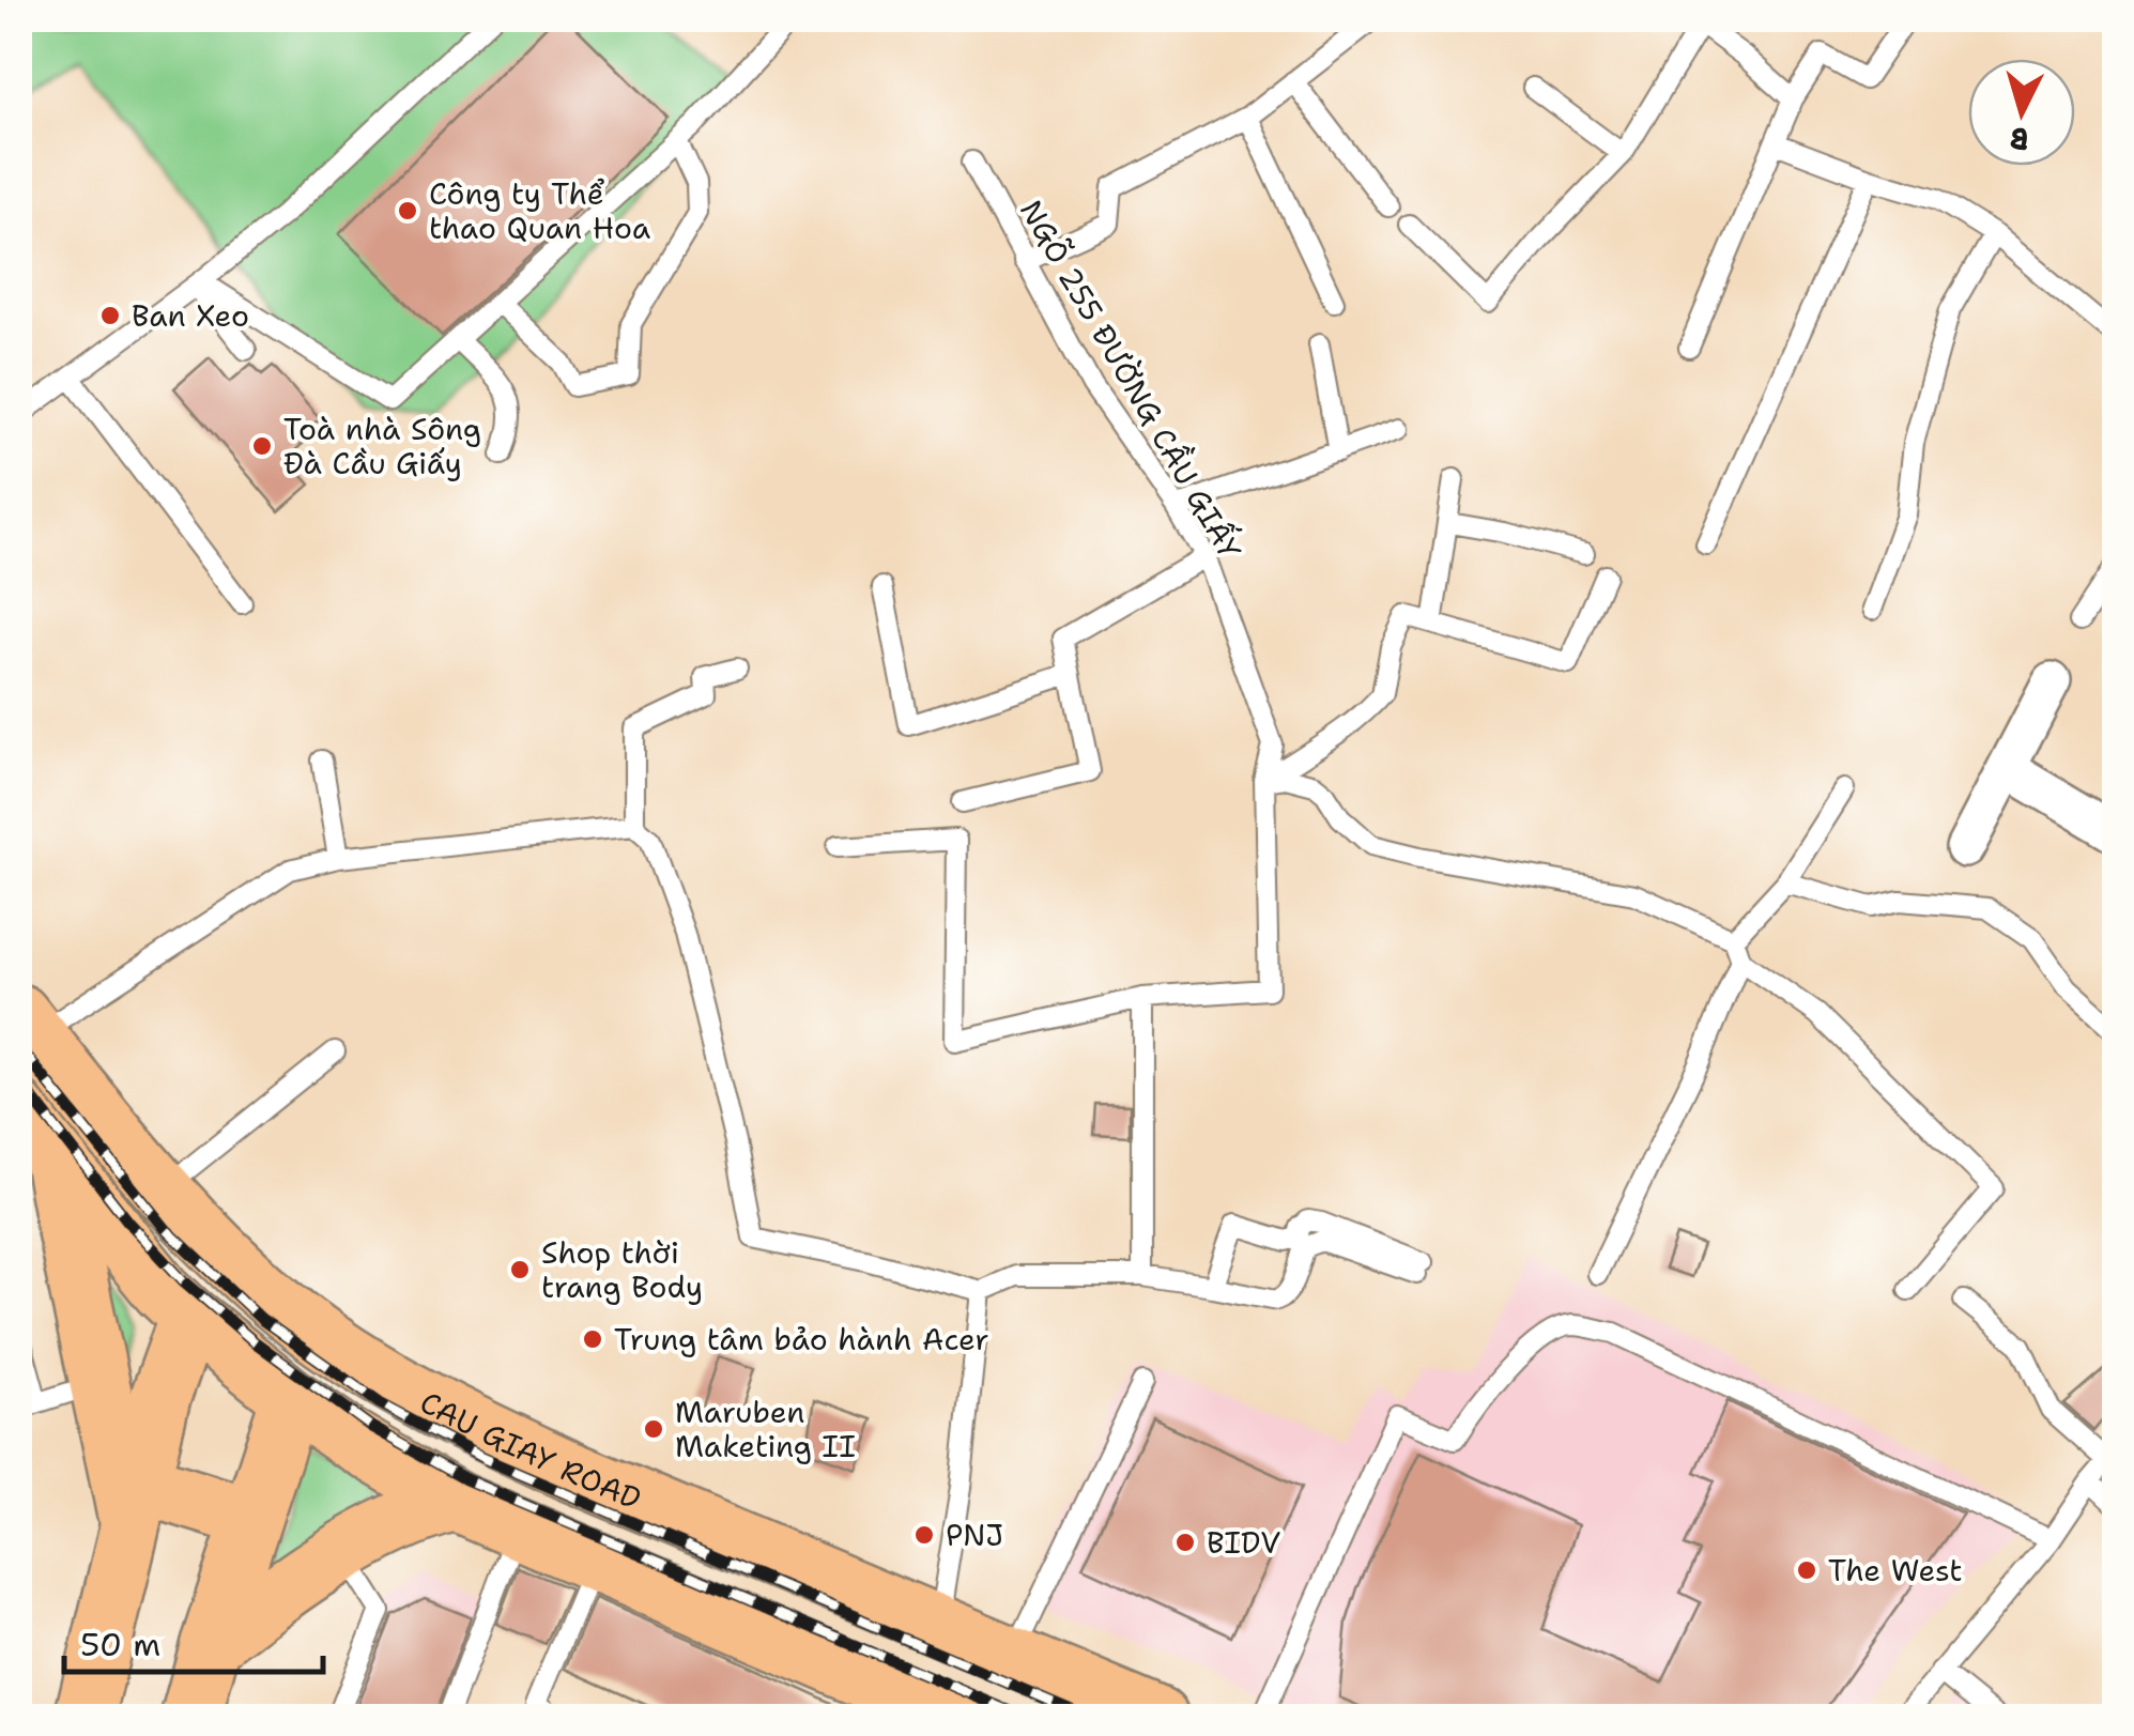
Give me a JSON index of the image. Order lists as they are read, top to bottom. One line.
{"streets":{"main road":["CAU GIAY ROAD"],"lane":["NGÕ 255 ĐƯỜNG CẦU GIẤY"]},"places":["Công ty Thể thao Quan Hoa","Ban Xeo","Toà nhà Sông Đà Cầu Giấy","Shop thời trang Body","Trung tâm bảo hành Acer","Maruben Maketing II","PNJ","BIDV","The West"],"scale_bar":"50 m","north":"bottom"}
